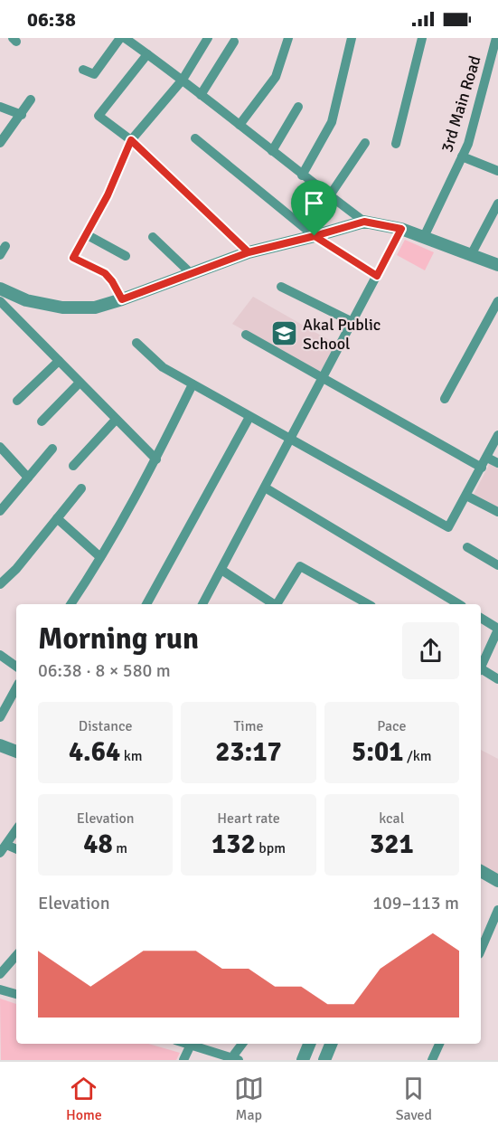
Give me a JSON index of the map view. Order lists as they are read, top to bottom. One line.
{"streets":{"street":["3rd Main Road"]},"places":{"school or university":["Akal Public School"]},"page":{"status":"06:38","heading":["Morning run","06:38 · 8 × 580 m"],"stats":[["Distance","4.64 km"],["Time","23:17"],["Pace","5:01 /km"],["Elevation","48 m"],["Heart rate","132 bpm"],["kcal","321"]],"chart":["Elevation","109–113 m"],"tabs":["Home","Map","Saved"]}}
